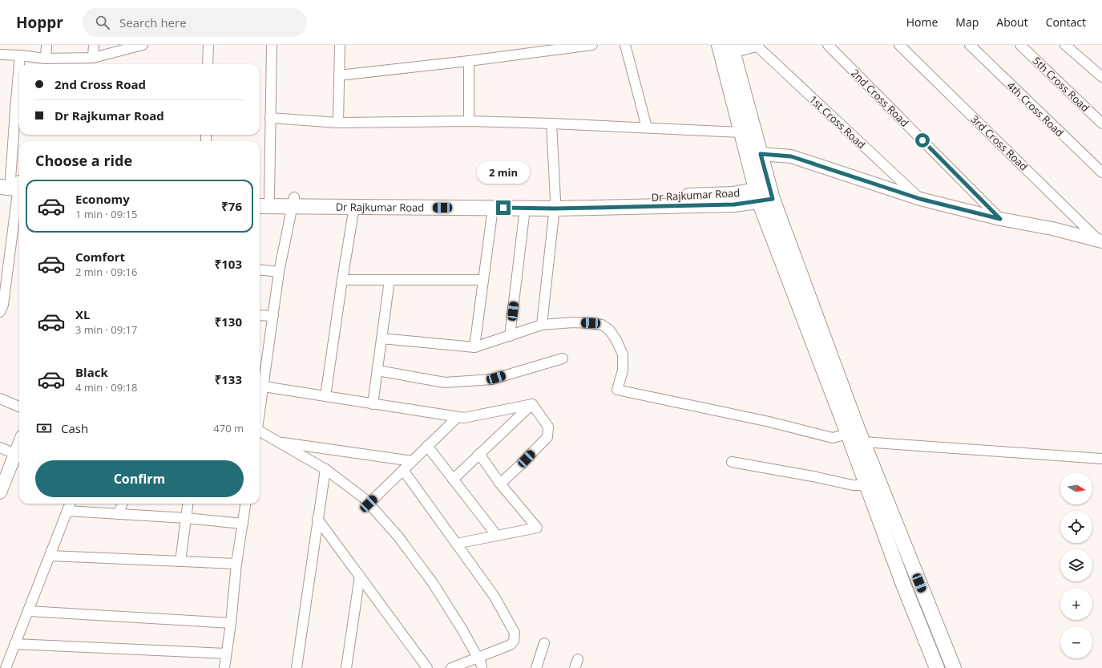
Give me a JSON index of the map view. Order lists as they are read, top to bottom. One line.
{"streets":{"main road":["Dr Rajkumar Road"],"street":["5th Cross Road","2nd Cross Road","4th Cross Road","1st Cross Road","3rd Cross Road"]},"north":"right","page":{"header":"Hoppr","search":"Search here","nav":["Home","Map","About","Contact"],"banner":["2nd Cross Road","Dr Rajkumar Road"],"heading":"Choose a ride","bubble":"2 min","list":[{"name":"Economy","note":"1 min · 09:15","value":"₹76"},{"name":"Comfort","note":"2 min · 09:16","value":"₹103"},{"name":"XL","note":"3 min · 09:17","value":"₹130"},{"name":"Black","note":"4 min · 09:18","value":"₹133"}],"pay":["Cash","470 m"],"buttons":"Confirm","map_buttons":["+","−"]}}
